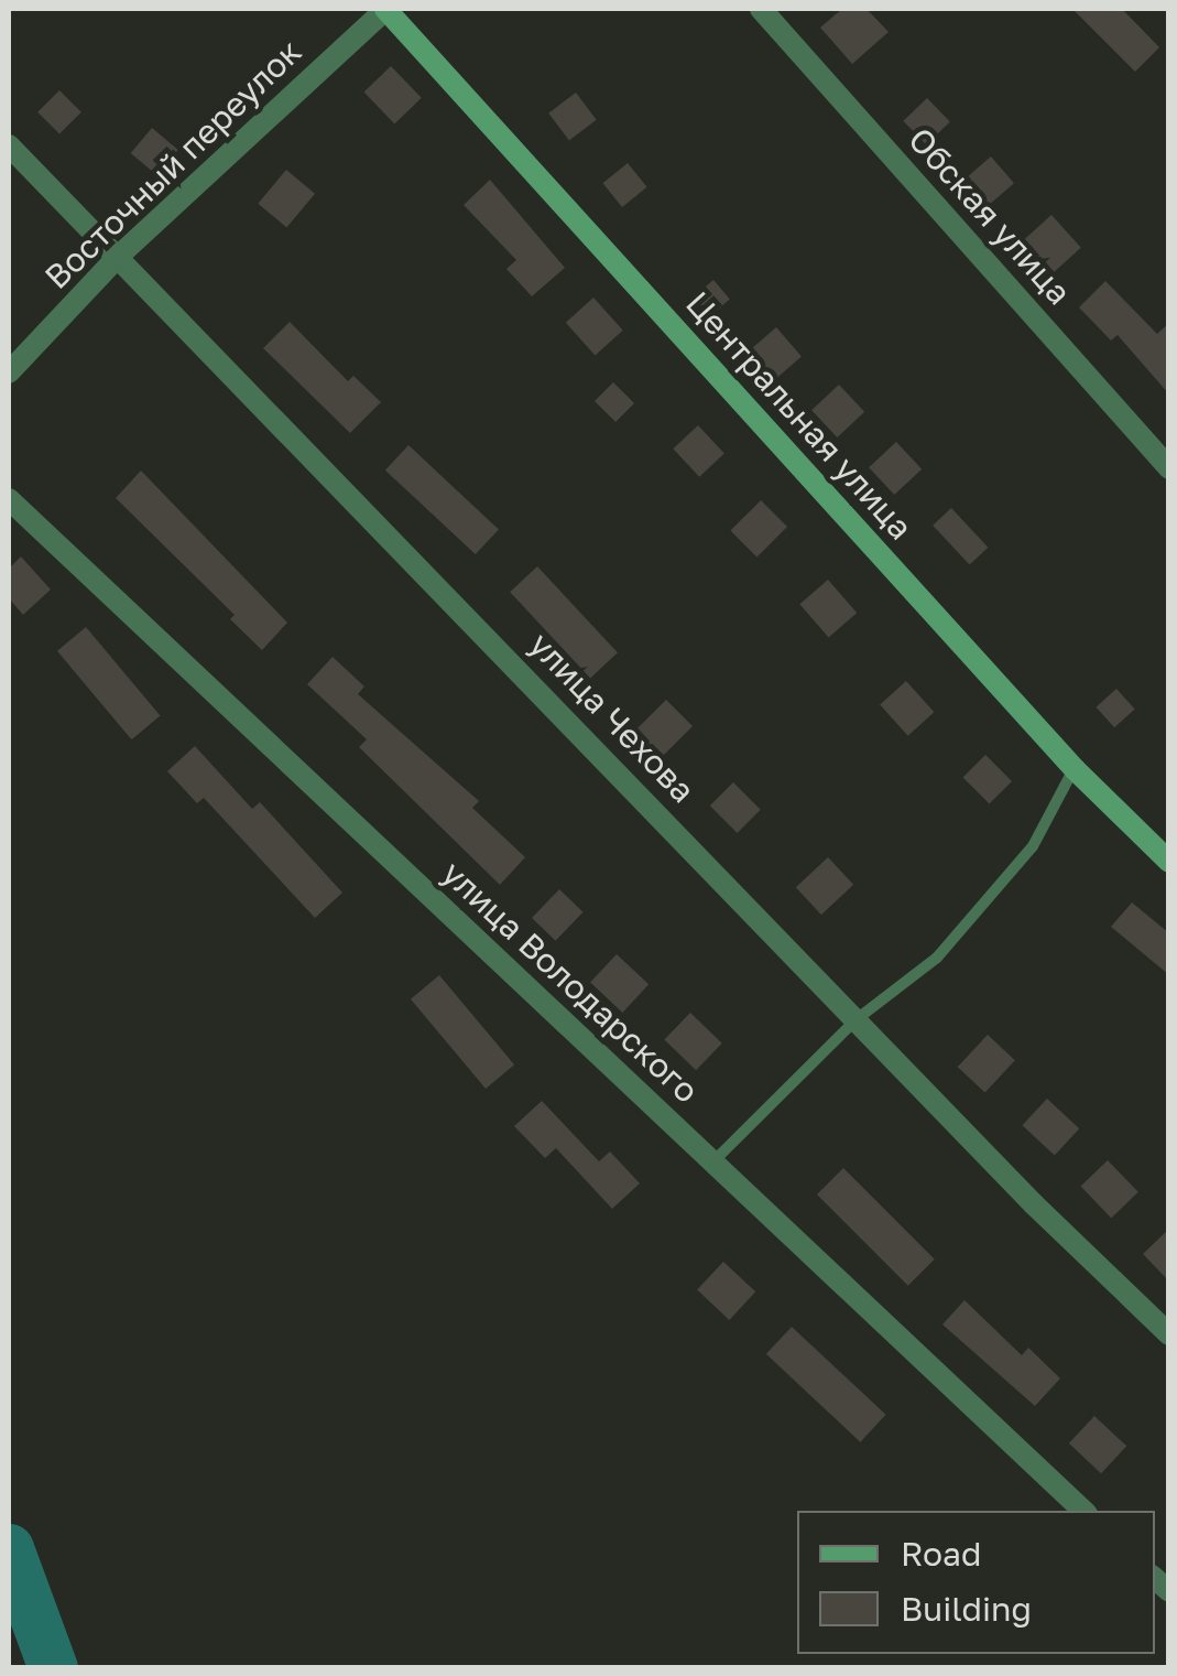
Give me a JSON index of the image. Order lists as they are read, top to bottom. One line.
{"streets":{"main road":["Центральная улица"],"street":["Восточный переулок","Обская улица","улица Чехова","улица Володарского"]},"crossings":[["Восточный переулок","Центральная улица"],["Восточный переулок","улица Чехова"]],"legend":["Road","Building"]}
